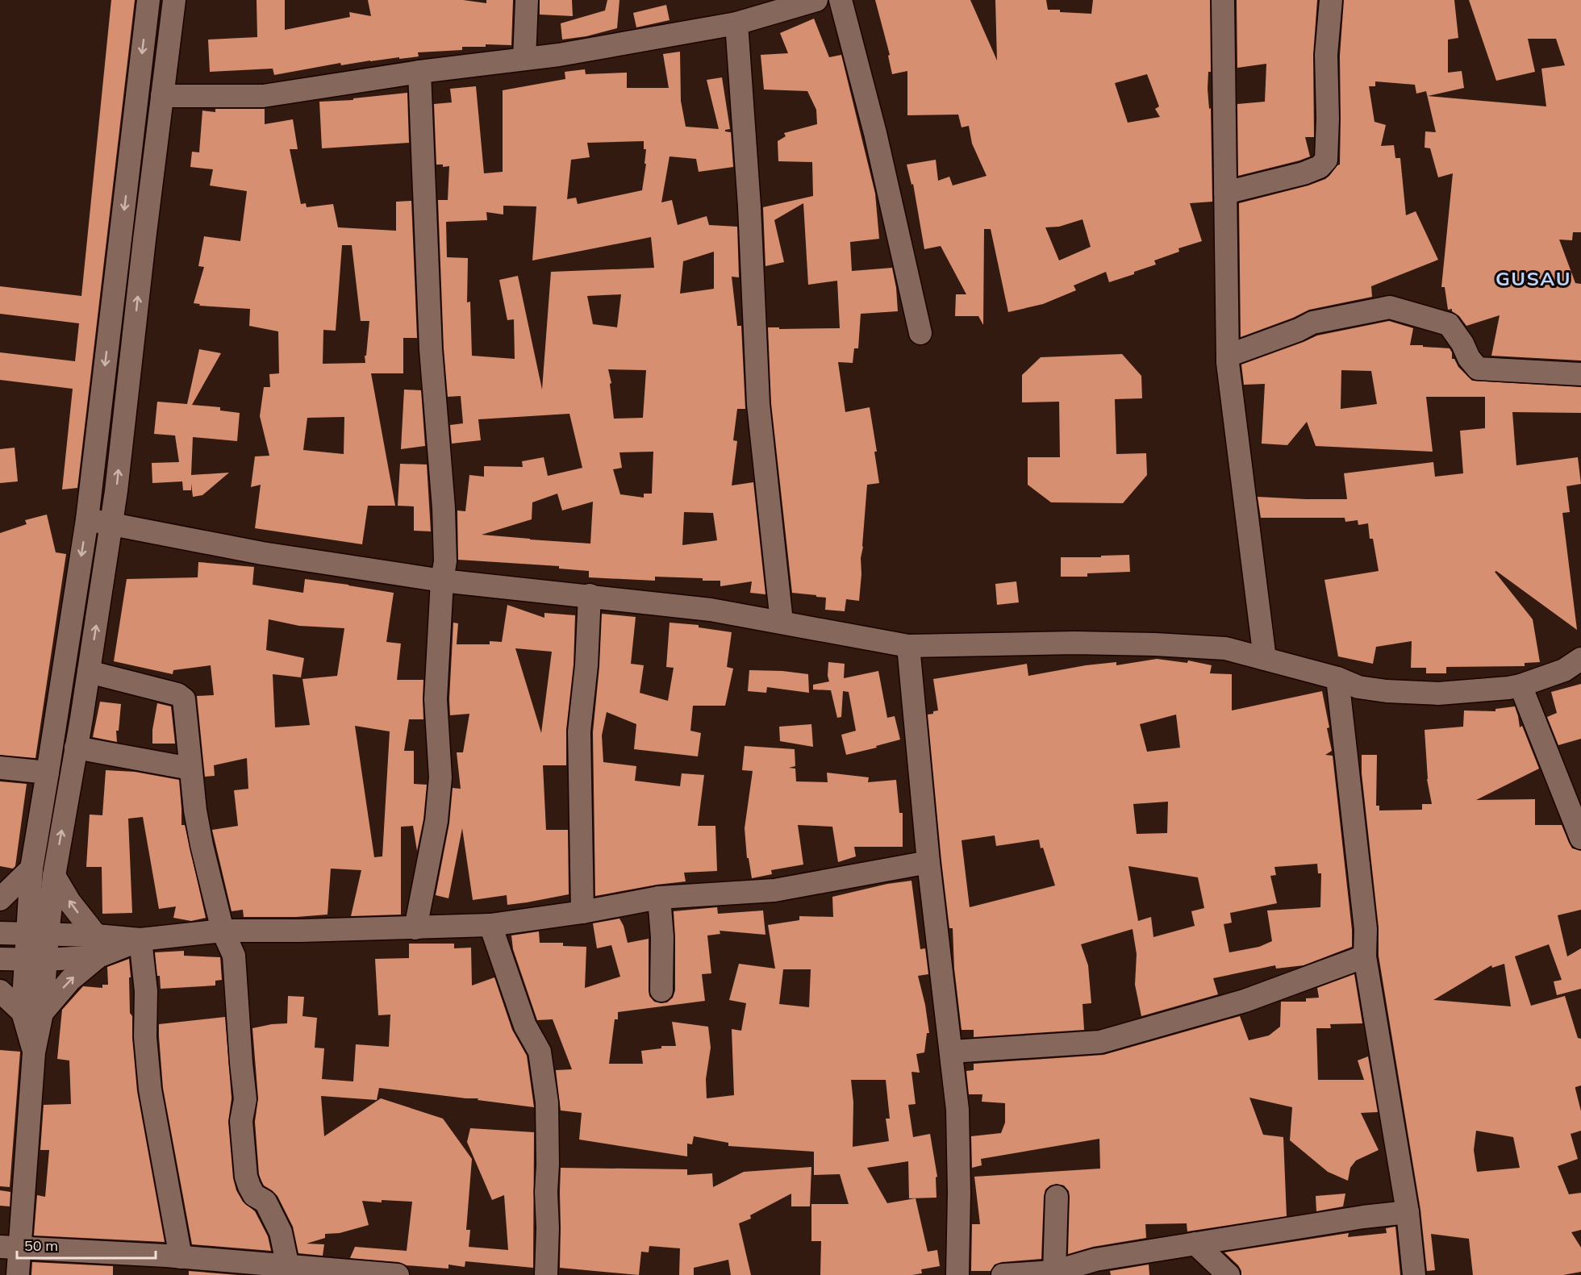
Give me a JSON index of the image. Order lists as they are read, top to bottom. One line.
{"districts":["GUSAU"],"scale_bar":"50 m"}
